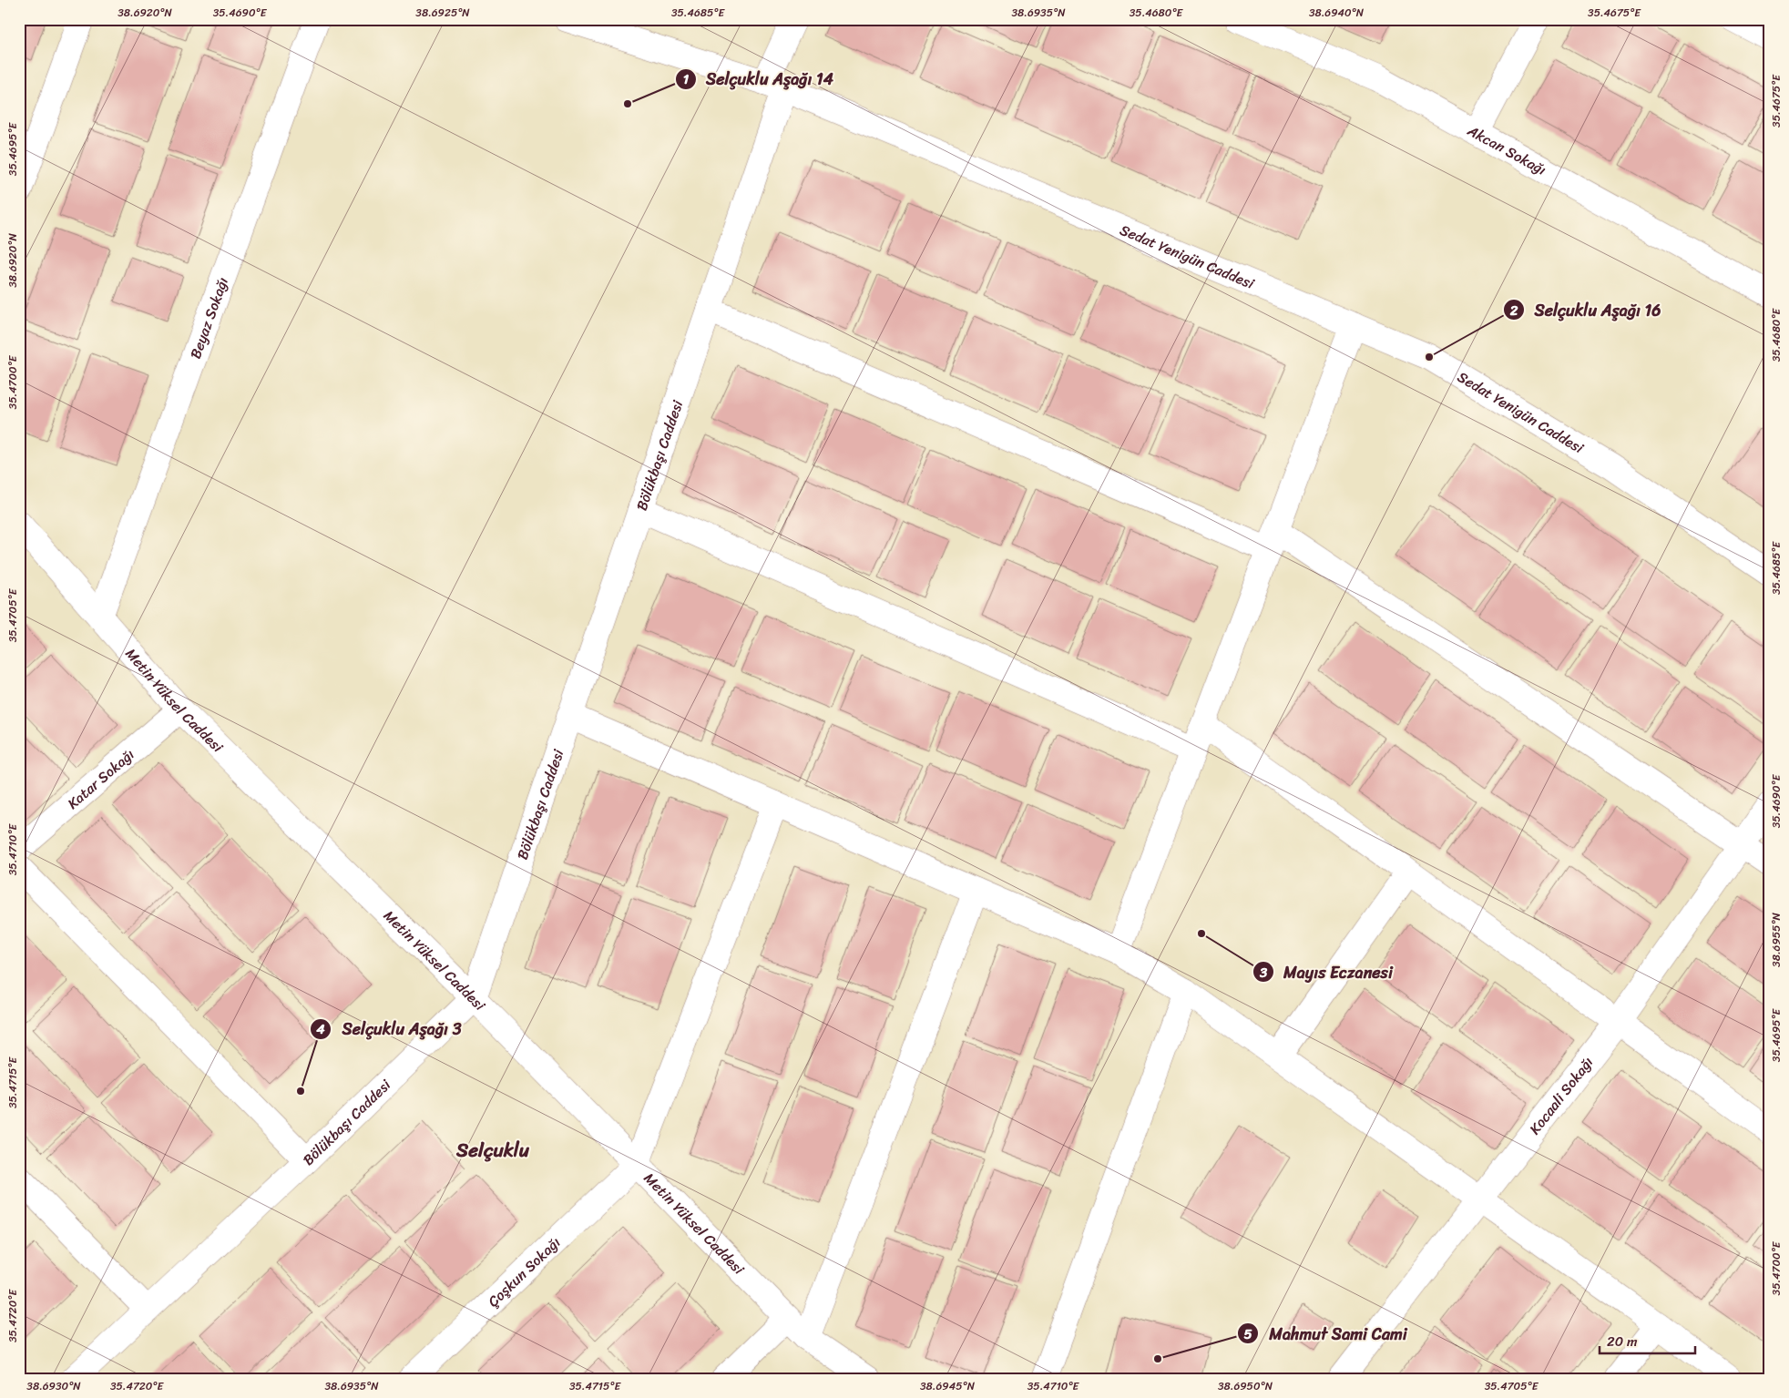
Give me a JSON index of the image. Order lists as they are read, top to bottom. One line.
{"streets":{"street":["Akcan Sokağı","Sedat Yenigün Caddesi","Beyaz Sokağı","Bölükbaşı Caddesi","Metin Yüksel Caddesi","Katar Sokağı","Kocaali Sokağı","Çoşkun Sokağı"]},"crossings":[["Sedat Yenigün Caddesi","Bölükbaşı Caddesi"],["Beyaz Sokağı","Metin Yüksel Caddesi"],["Bölükbaşı Caddesi","Metin Yüksel Caddesi"],["Metin Yüksel Caddesi","Katar Sokağı"],["Metin Yüksel Caddesi","Çoşkun Sokağı"]],"districts":["Selçuklu"],"places":["Selçuklu Aşağı 14","Selçuklu Aşağı 16","Mayıs Eczanesi","Selçuklu Aşağı 3","Mahmut Sami Cami"],"scale_bar":"20 m","coordinates":["38.6920°N","35.4690°E","38.6925°N","35.4685°E","38.6935°N","35.4680°E","38.6940°N","35.4675°E","35.4695°E","35.4700°E","35.4705°E","35.4710°E","38.6955°N","35.4715°E","35.4720°E","38.6930°N","38.6945°N","38.6950°N"]}
